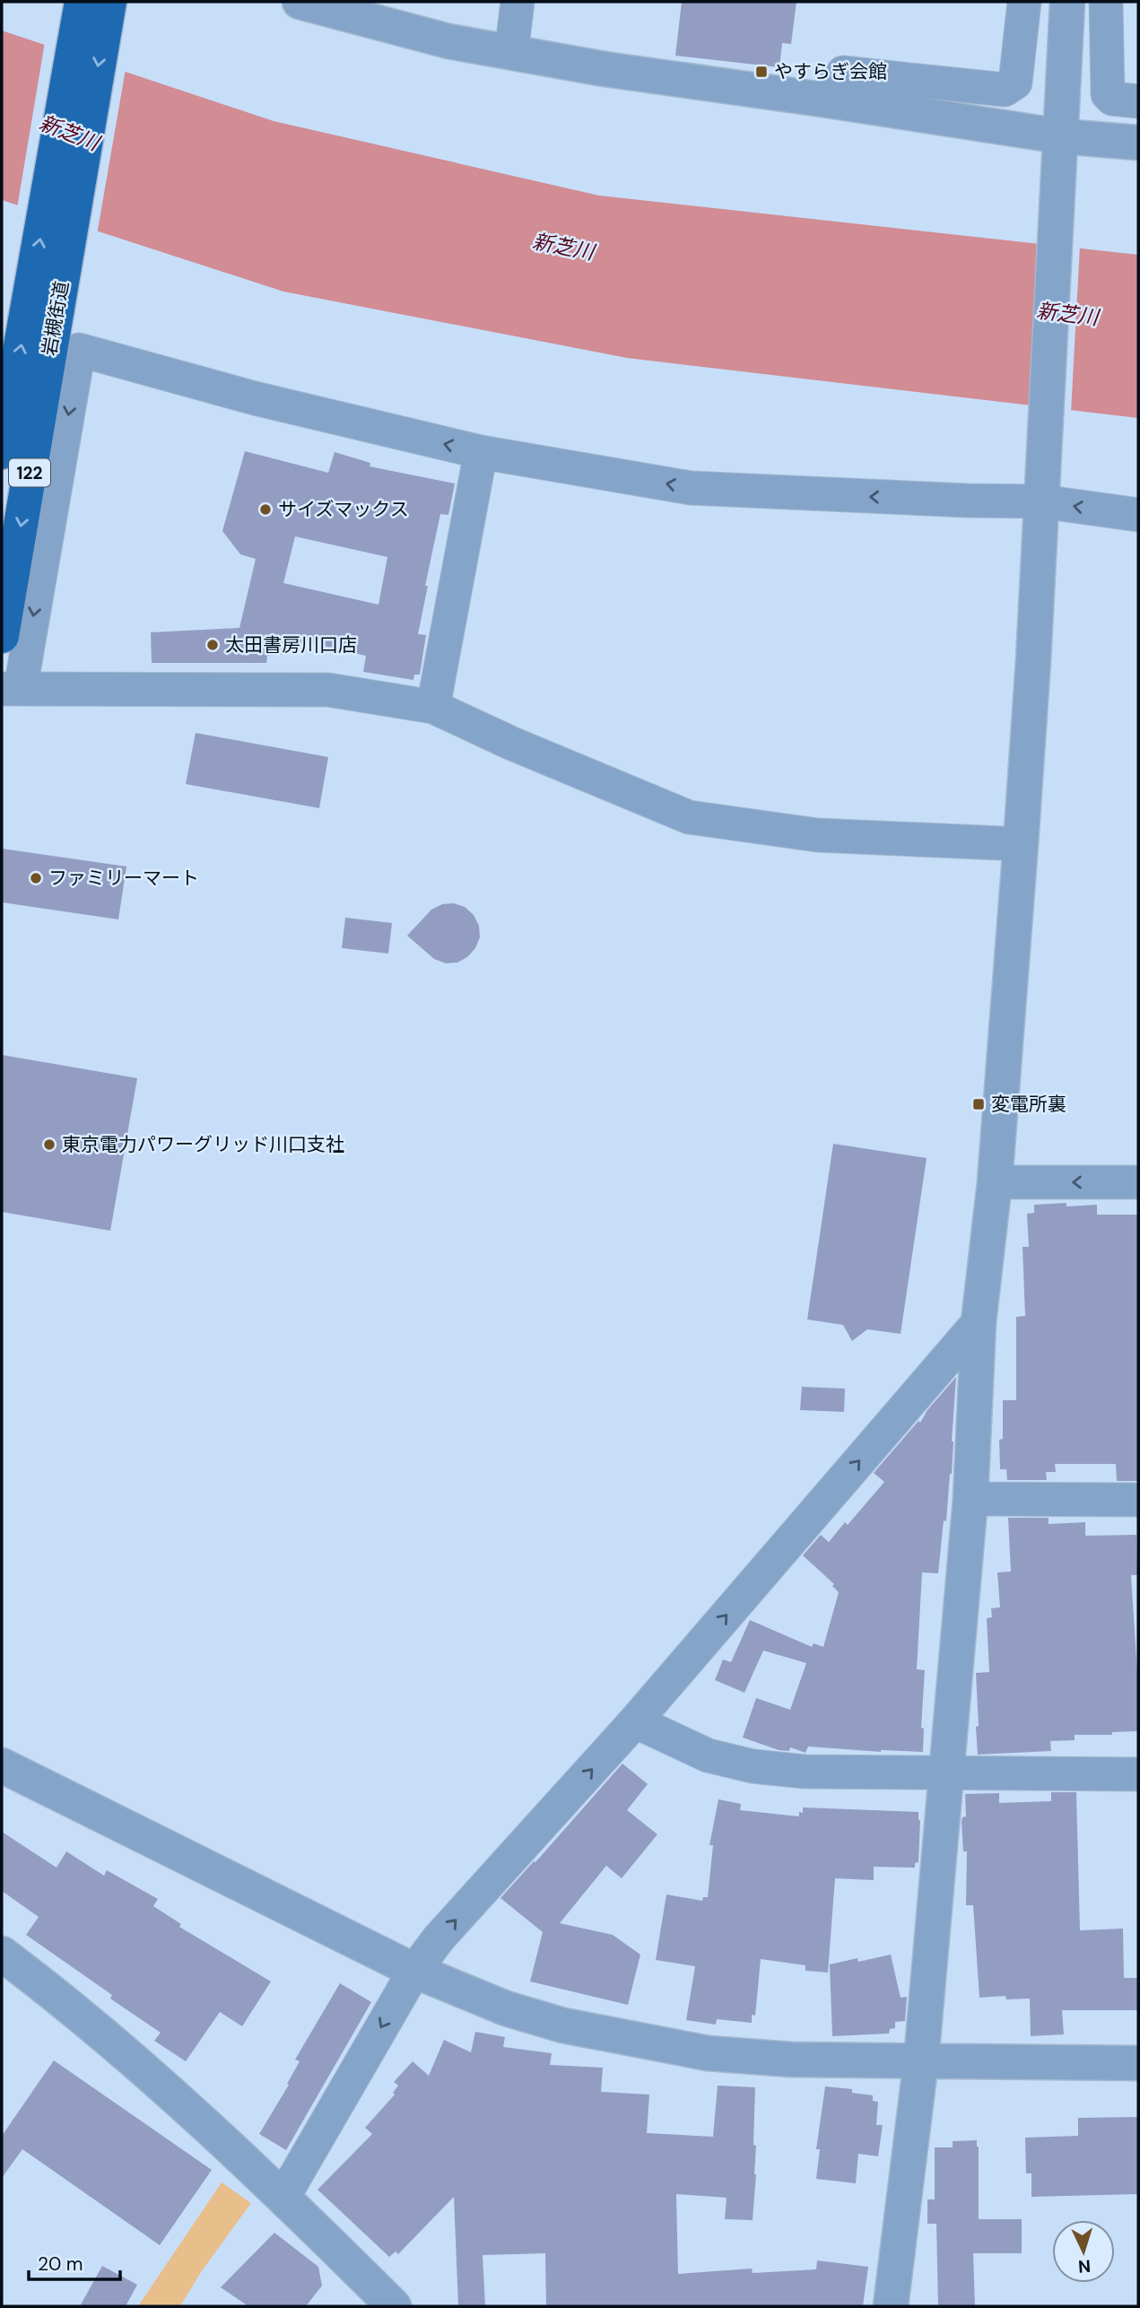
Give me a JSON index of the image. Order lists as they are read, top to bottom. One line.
{"streets":{"highway":["岩槻街道","122"]},"water":["新芝川"],"places":{"transit":["やすらぎ会館","変電所裏"],"other":["サイズマックス","太田書房川口店","ファミリーマート","東京電力パワーグリッド川口支社"]},"scale_bar":"20 m","north":"bottom"}
